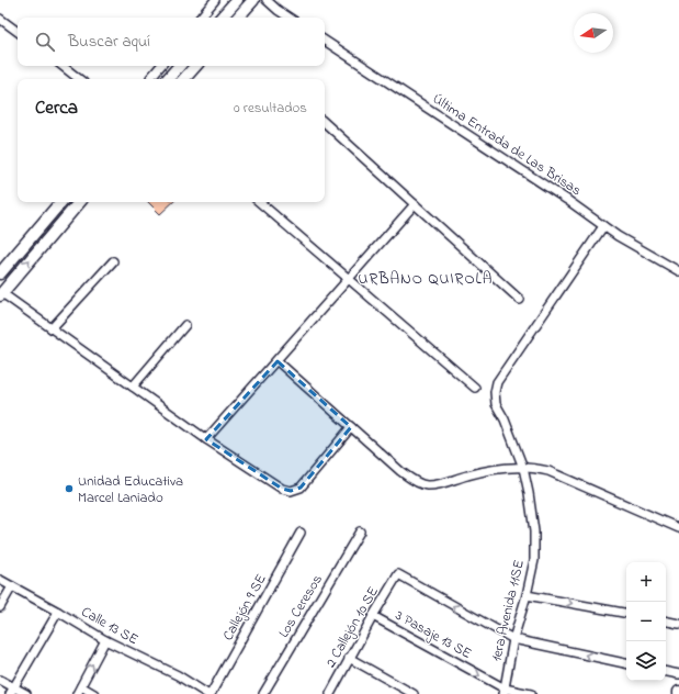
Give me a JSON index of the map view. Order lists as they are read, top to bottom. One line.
{"streets":{"street":["Última Entrada de Las Brisas","Los Ceresos","Callejón 9 SE","1era Avenida 11SE","Calle 13 SE","2 Callejón 10 SE","3 Pasaje 13 SE"]},"crossings":[["Última Entrada de Las Brisas","1era Avenida 11SE"],["Callejón 9 SE","Calle 13 SE"],["1era Avenida 11SE","2 Callejón 10 SE"],["1era Avenida 11SE","3 Pasaje 13 SE"],["2 Callejón 10 SE","3 Pasaje 13 SE"]],"districts":["URBANO QUIROLA"],"places":["Unidad Educativa Marcel Laniado"],"north":"left","page":{"search":"Buscar aquí","heading":["Cerca","0 resultados"],"map_buttons":["+","−"]}}
